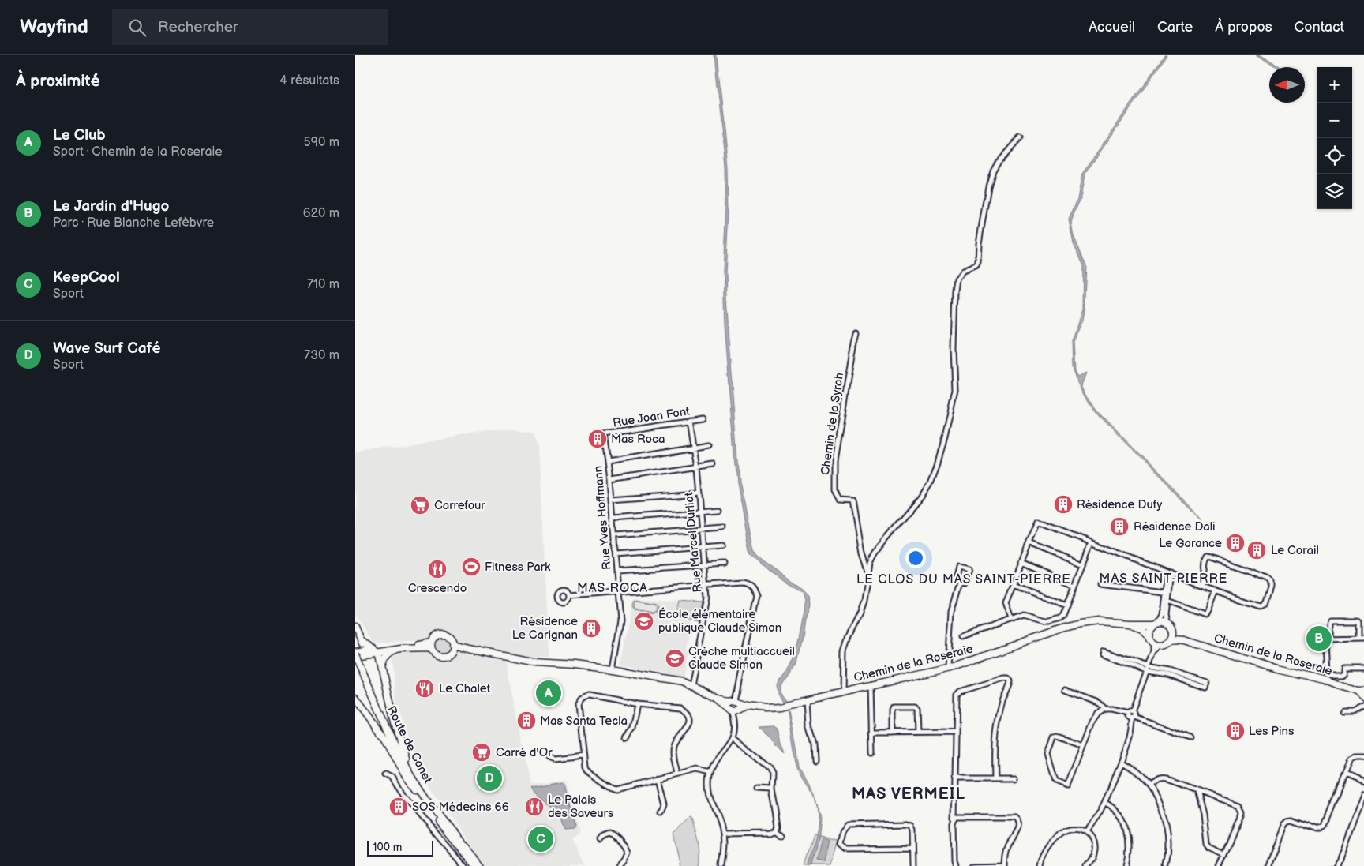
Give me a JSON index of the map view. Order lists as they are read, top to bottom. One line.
{"streets":{"street":["Rue Joan Font","Chemin de la Syrah","Rue Yves Hoffmann","Rue Marcel Durliat","Chemin de la Roseraie","Route de Canet"]},"crossings":[["Rue Joan Font","Rue Yves Hoffmann"],["Rue Joan Font","Rue Marcel Durliat"],["Rue Yves Hoffmann","Chemin de la Roseraie"],["Rue Marcel Durliat","Chemin de la Roseraie"]],"districts":["MAS SAINT-PIERRE","LE CLOS DU MAS SAINT-PIERRE","MAS ROCA","MAS VERMEIL"],"places":{"building":["Mas Roca","Résidence Dufy","Résidence Dali","Le Garance","Le Corail","Résidence Le Carignan","Mas Santa Tecla","Les Pins","SOS Médecins 66"],"supermarket":["Carrefour","Carré d'Or"],"sports":["Fitness Park"],"restaurant":["Crescendo","Le Chalet","Le Palais des Saveurs"],"school or university":["École élémentaire publique Claude Simon","Crèche multiaccueil Claude Simon"]},"scale_bar":"100 m","north":"left","page":{"header":"Wayfind","search":"Rechercher","nav":["Accueil","Carte","À propos","Contact"],"heading":["À proximité","4 résultats"],"map_buttons":["+","−"],"list":[{"mark":"A","name":"Le Club","note":"Sport · Chemin de la Roseraie","value":"590 m"},{"mark":"B","name":"Le Jardin d'Hugo","note":"Parc · Rue Blanche Lefèbvre","value":"620 m"},{"mark":"C","name":"KeepCool","note":"Sport","value":"710 m"},{"mark":"D","name":"Wave Surf Café","note":"Sport","value":"730 m"}],"pins":["B","A","D","C"],"scale":"100 m"}}
